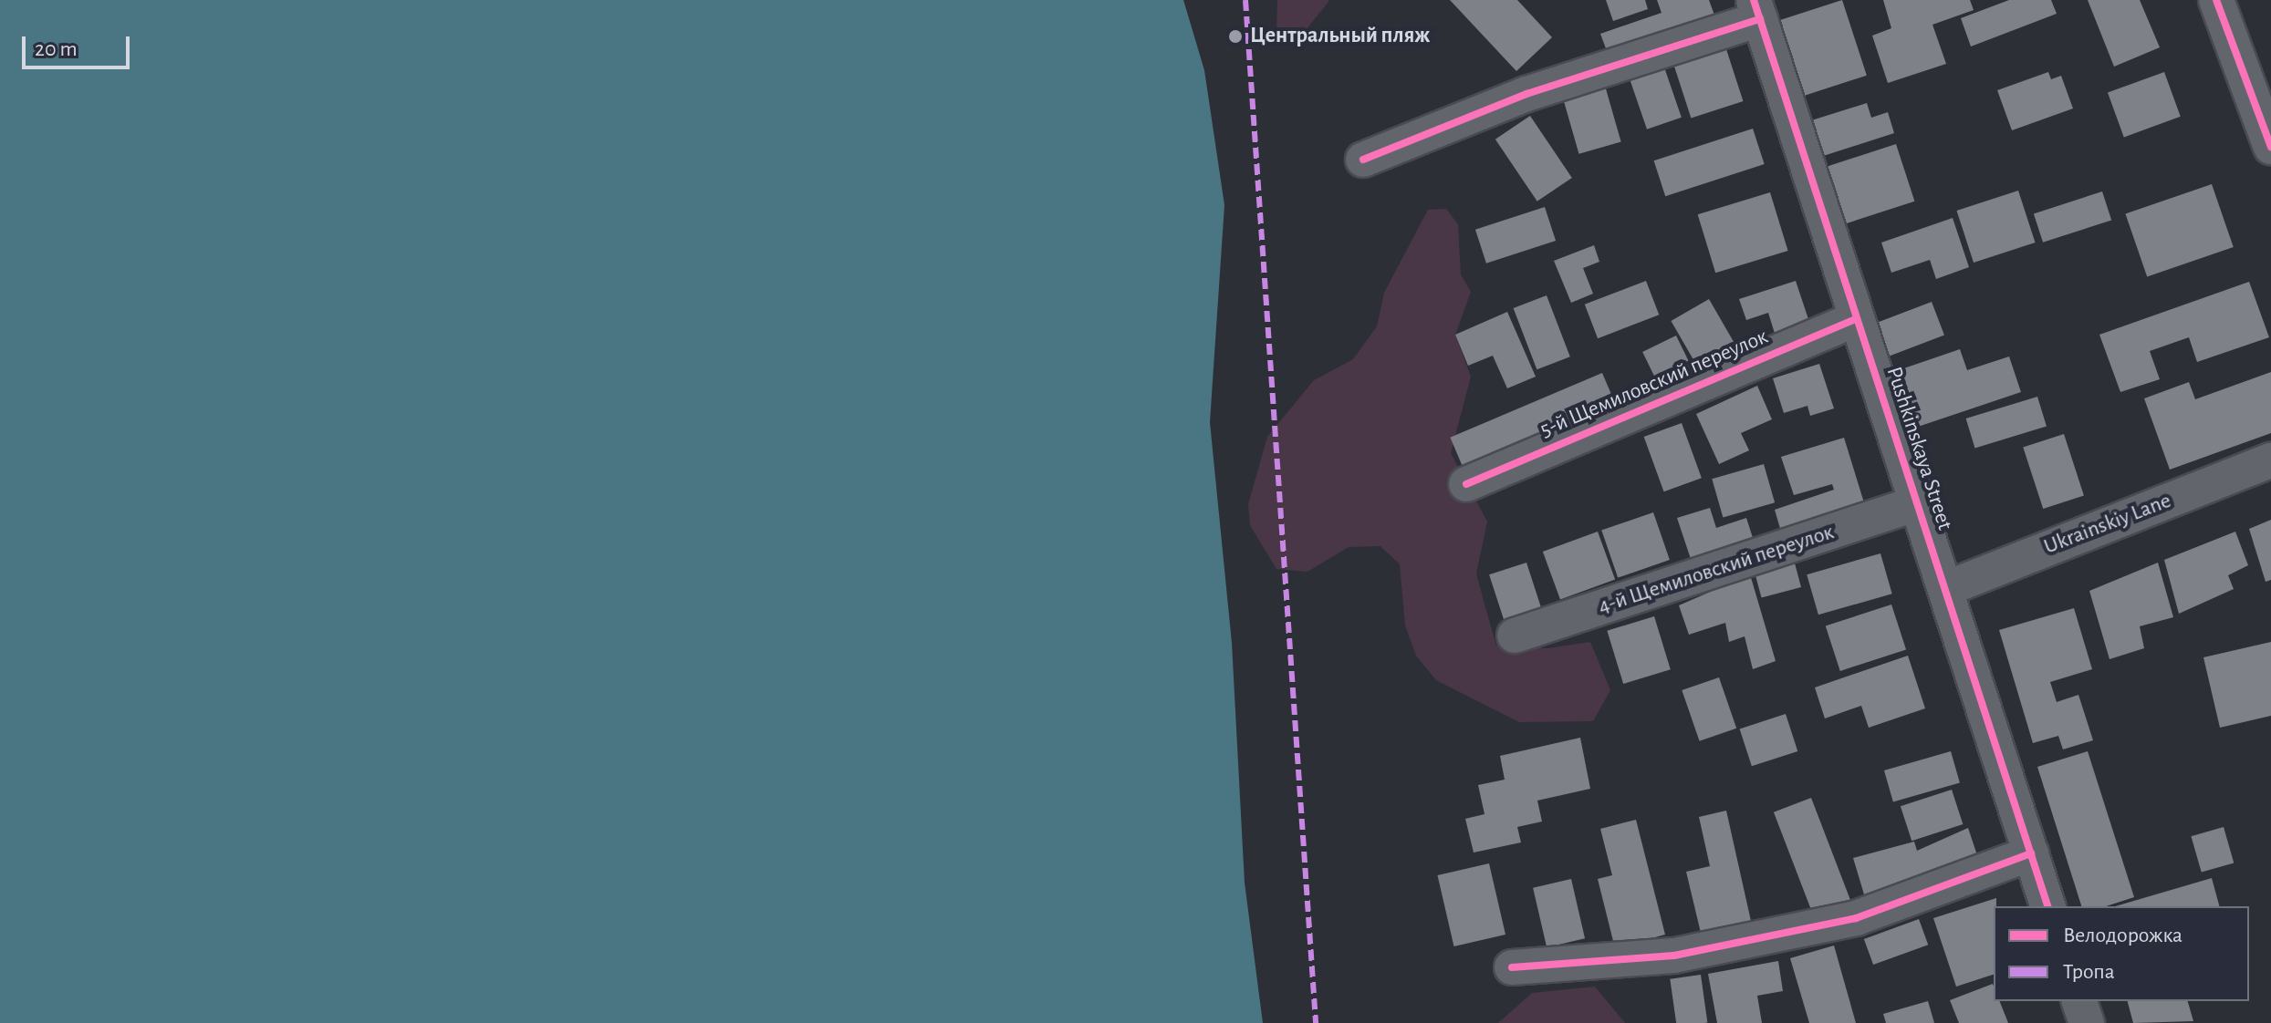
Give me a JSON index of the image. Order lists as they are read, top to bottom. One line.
{"streets":{"street":["5-й Щемиловский переулок","Pushkinskaya Street","Ukrainskiy Lane","4-й Щемиловский переулок"]},"crossings":[["5-й Щемиловский переулок","Pushkinskaya Street"],["Pushkinskaya Street","Ukrainskiy Lane"],["Pushkinskaya Street","4-й Щемиловский переулок"]],"places":["Центральный пляж"],"legend":["Велодорожка","Тропа"],"scale_bar":"20 m"}
